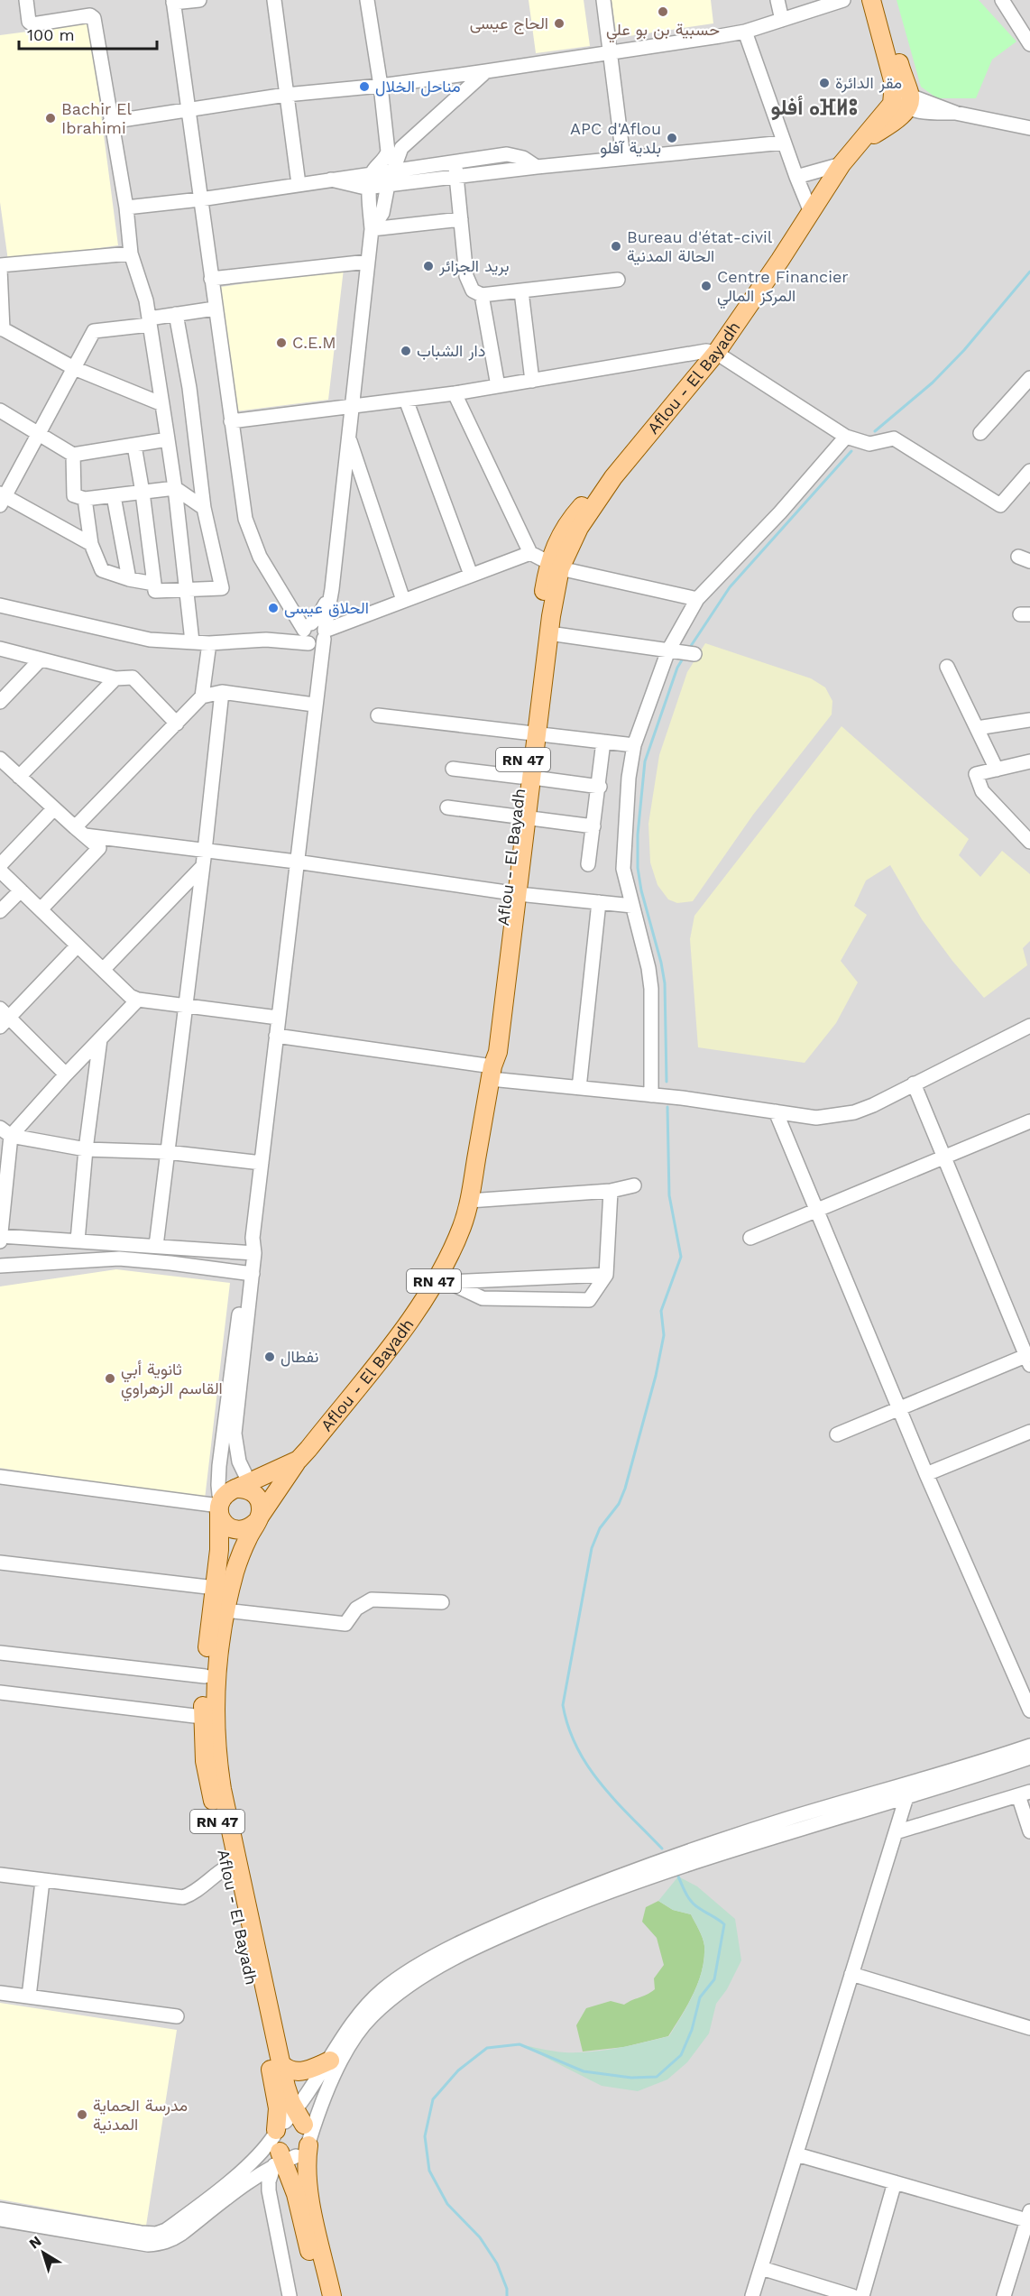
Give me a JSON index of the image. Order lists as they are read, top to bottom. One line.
{"streets":{"main road":["Aflou - El Bayadh","RN 47"]},"districts":["أفلو ⴰⴼⵍⵓ"],"places":["حسبية بن بو علي","الحاج عيسى","مقر الدائرة","مناحل الخلال","Bachir El Ibrahimi","APC d'Aflou بلدية آفلو","Bureau d'état-civil الحالة المدنية","بريد الجزائر","Centre Financier المركز المالي","C.E.M","دار الشباب","الحلاق عيسى","نفطال","ثانوية أبي القاسم الزهراوي","مدرسة الحماية المدنية"],"scale_bar":"100 m","north":"top left"}
